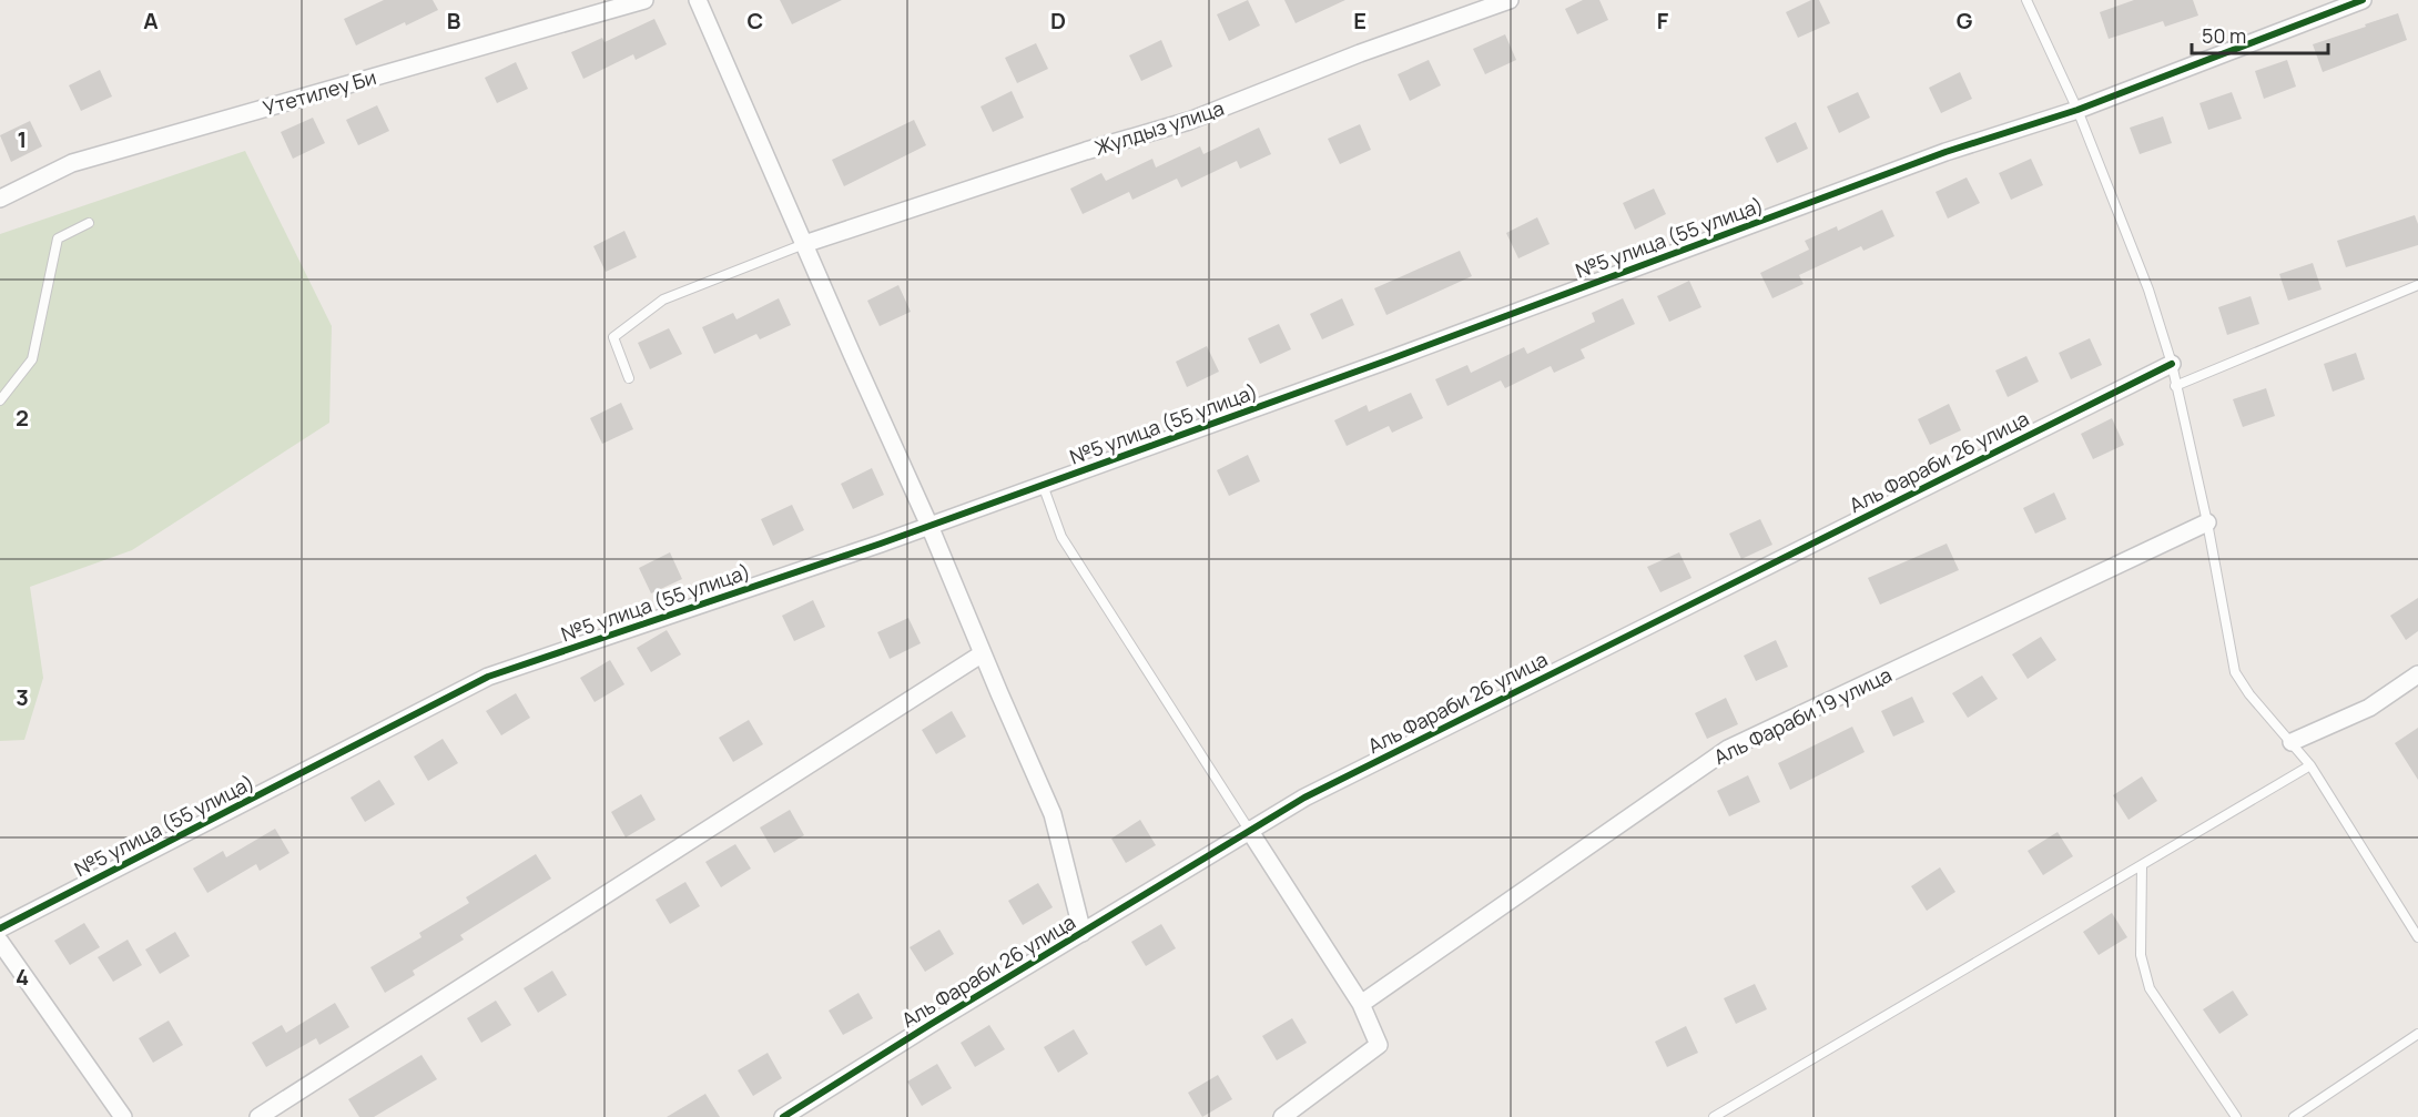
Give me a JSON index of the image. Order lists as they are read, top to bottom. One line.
{"streets":{"street":["Утетилеу Би","Жулдыз улица","№5 улица (55 улица)","Аль Фараби 26 улица","Аль Фараби 19 улица"]},"scale_bar":"50 m","grid":{"columns":["A","B","C","D","E","F","G"],"rows":["1","2","3","4"]}}
